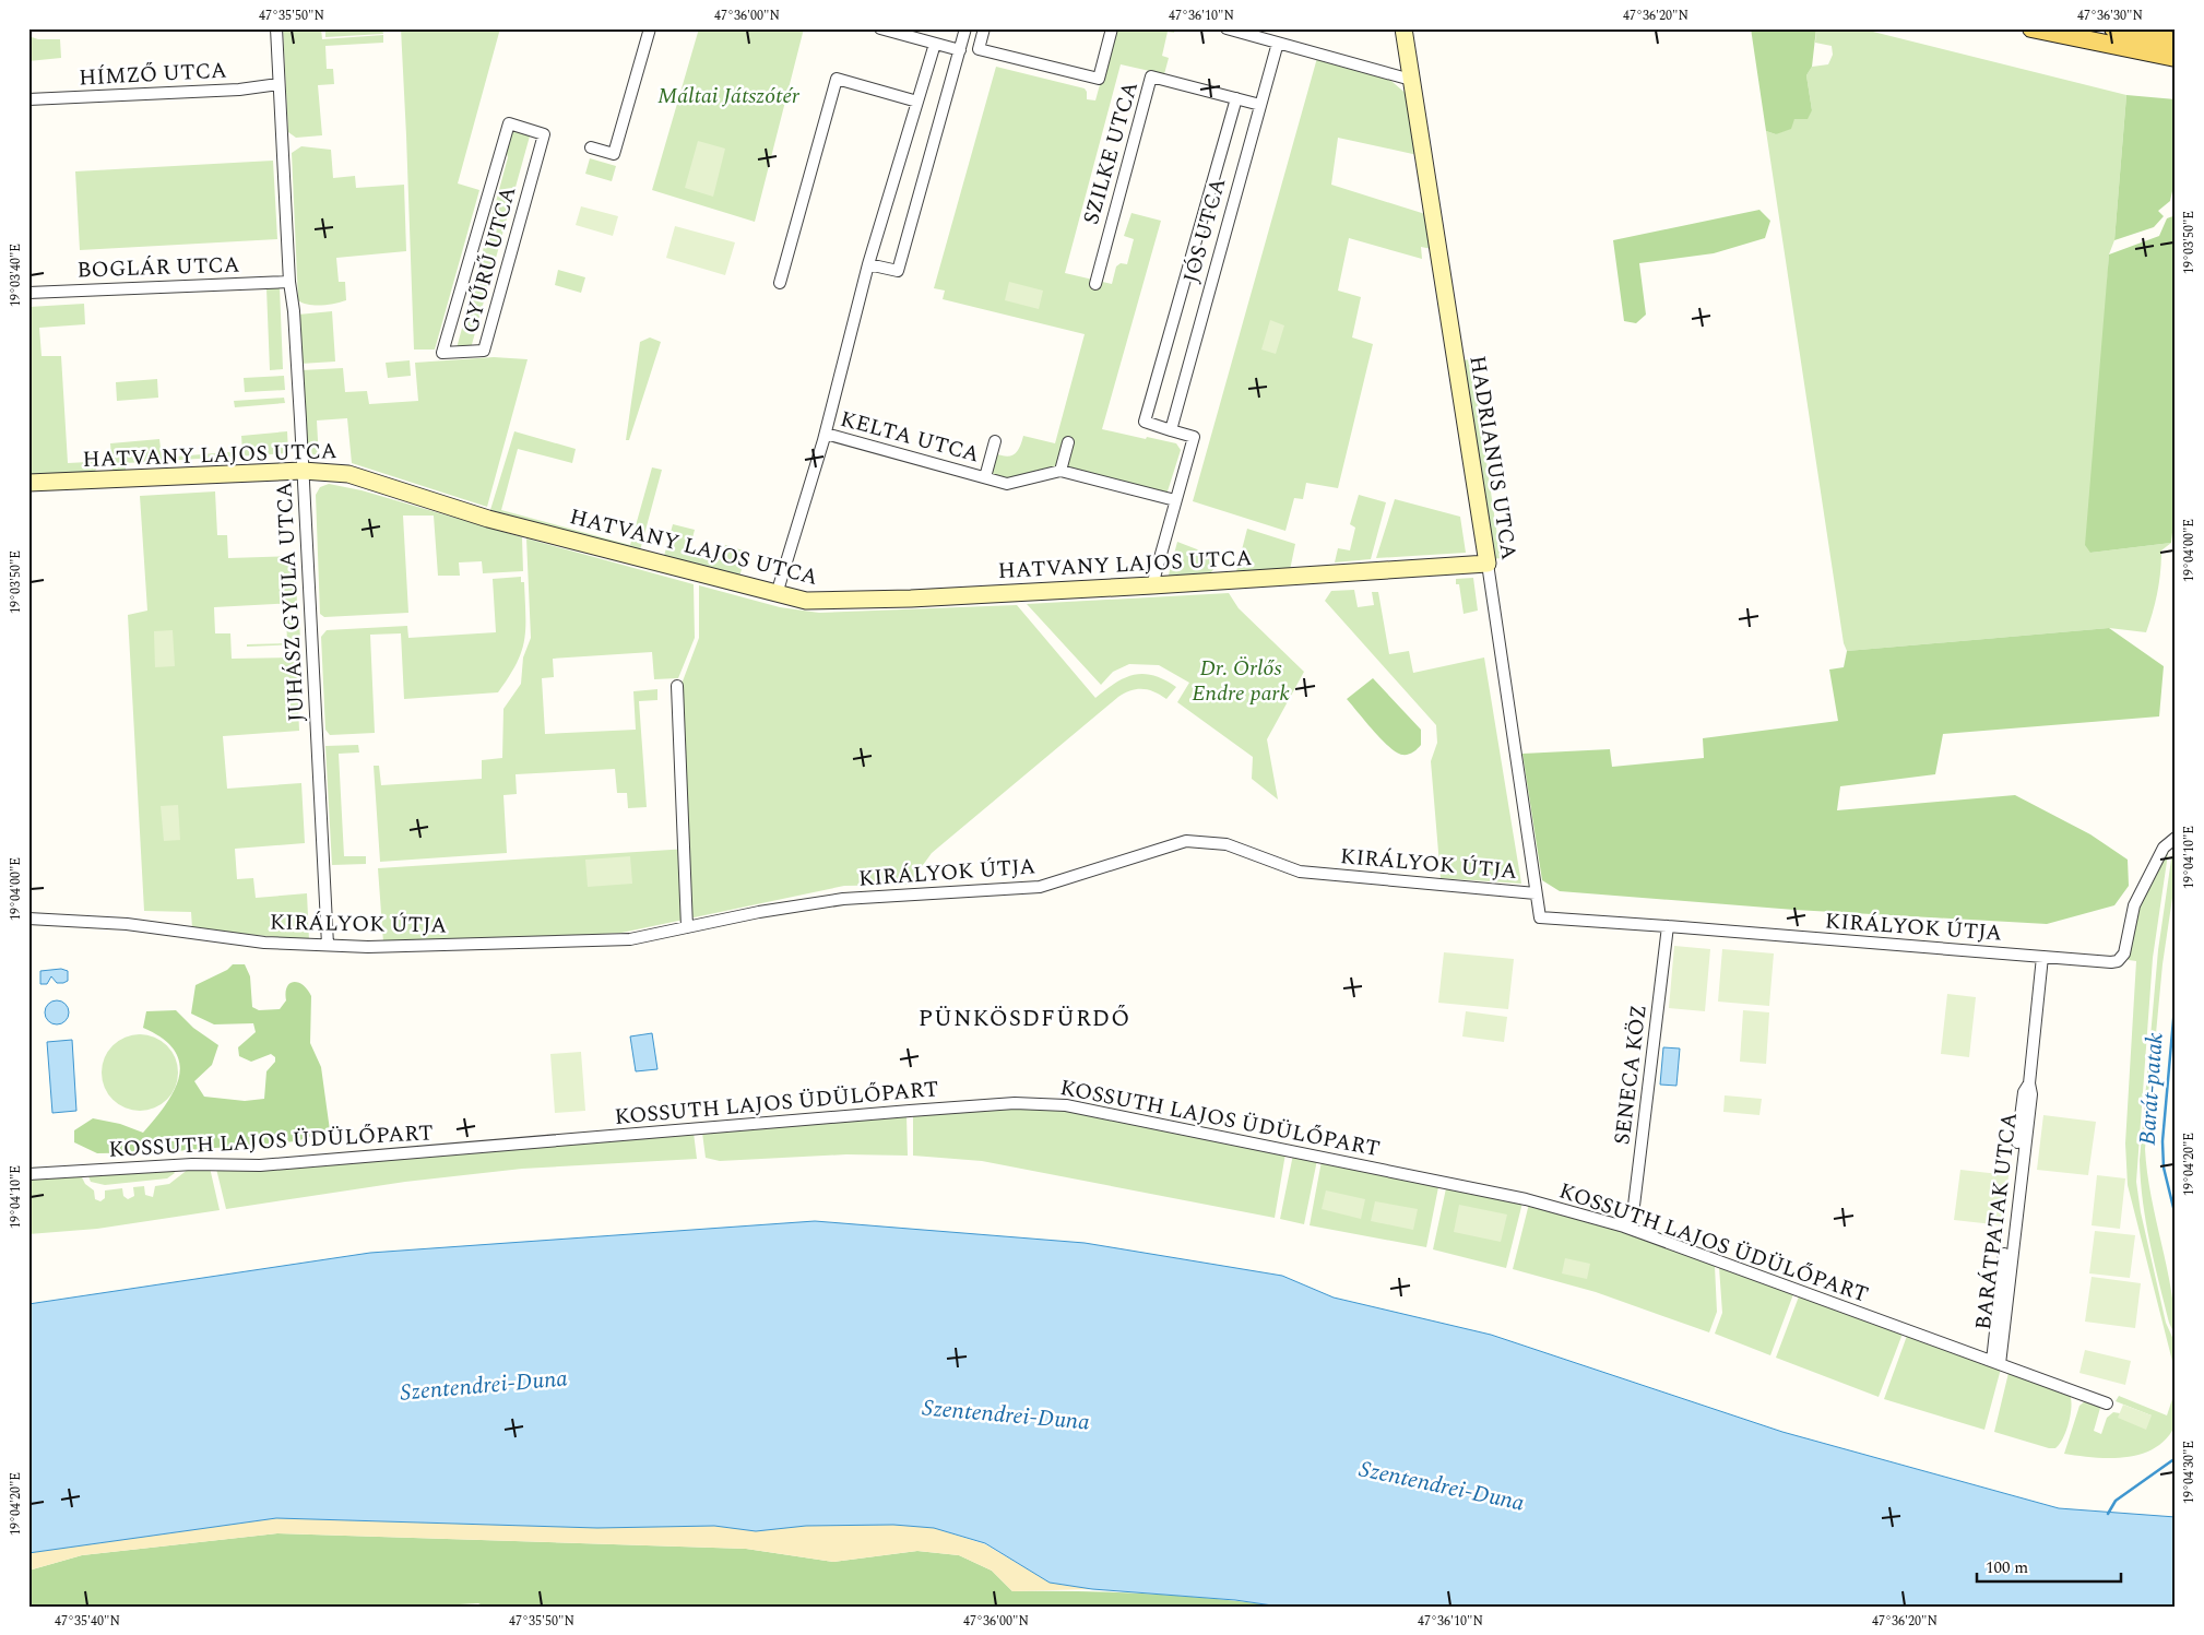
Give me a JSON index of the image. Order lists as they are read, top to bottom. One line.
{"streets":{"street":["HÍMZŐ UTCA","SZILKE UTCA","JÓS UTCA","GYŰRŰ UTCA","BOGLÁR UTCA","KELTA UTCA","HATVANY LAJOS UTCA","HADRIANUS UTCA","JUHÁSZ GYULA UTCA","KIRÁLYOK ÚTJA","SENECA KÖZ","KOSSUTH LAJOS ÜDÜLŐPART","BARÁTPATAK UTCA"]},"crossings":[["HÍMZŐ UTCA","JUHÁSZ GYULA UTCA"],["SZILKE UTCA","JÓS UTCA"],["JÓS UTCA","KELTA UTCA"],["JÓS UTCA","HATVANY LAJOS UTCA"],["BOGLÁR UTCA","JUHÁSZ GYULA UTCA"],["HATVANY LAJOS UTCA","HADRIANUS UTCA"],["HATVANY LAJOS UTCA","JUHÁSZ GYULA UTCA"],["HADRIANUS UTCA","KIRÁLYOK ÚTJA"],["JUHÁSZ GYULA UTCA","KIRÁLYOK ÚTJA"],["KIRÁLYOK ÚTJA","SENECA KÖZ"],["KIRÁLYOK ÚTJA","BARÁTPATAK UTCA"],["SENECA KÖZ","KOSSUTH LAJOS ÜDÜLŐPART"],["KOSSUTH LAJOS ÜDÜLŐPART","BARÁTPATAK UTCA"]],"districts":["PÜNKÖSDFÜRDŐ"],"water":["Barát-patak","Szentendrei-Duna"],"parks":["Máltai Játszótér","Dr. Örlős Endre park"],"scale_bar":"100 m","coordinates":["47°35'50\"N","47°36'00\"N","47°36'10\"N","47°36'20\"N","47°36'30\"N","19°03'50\"E","19°03'40\"E","19°04'00\"E","19°04'10\"E","19°04'20\"E","19°04'30\"E","47°35'40\"N"]}
